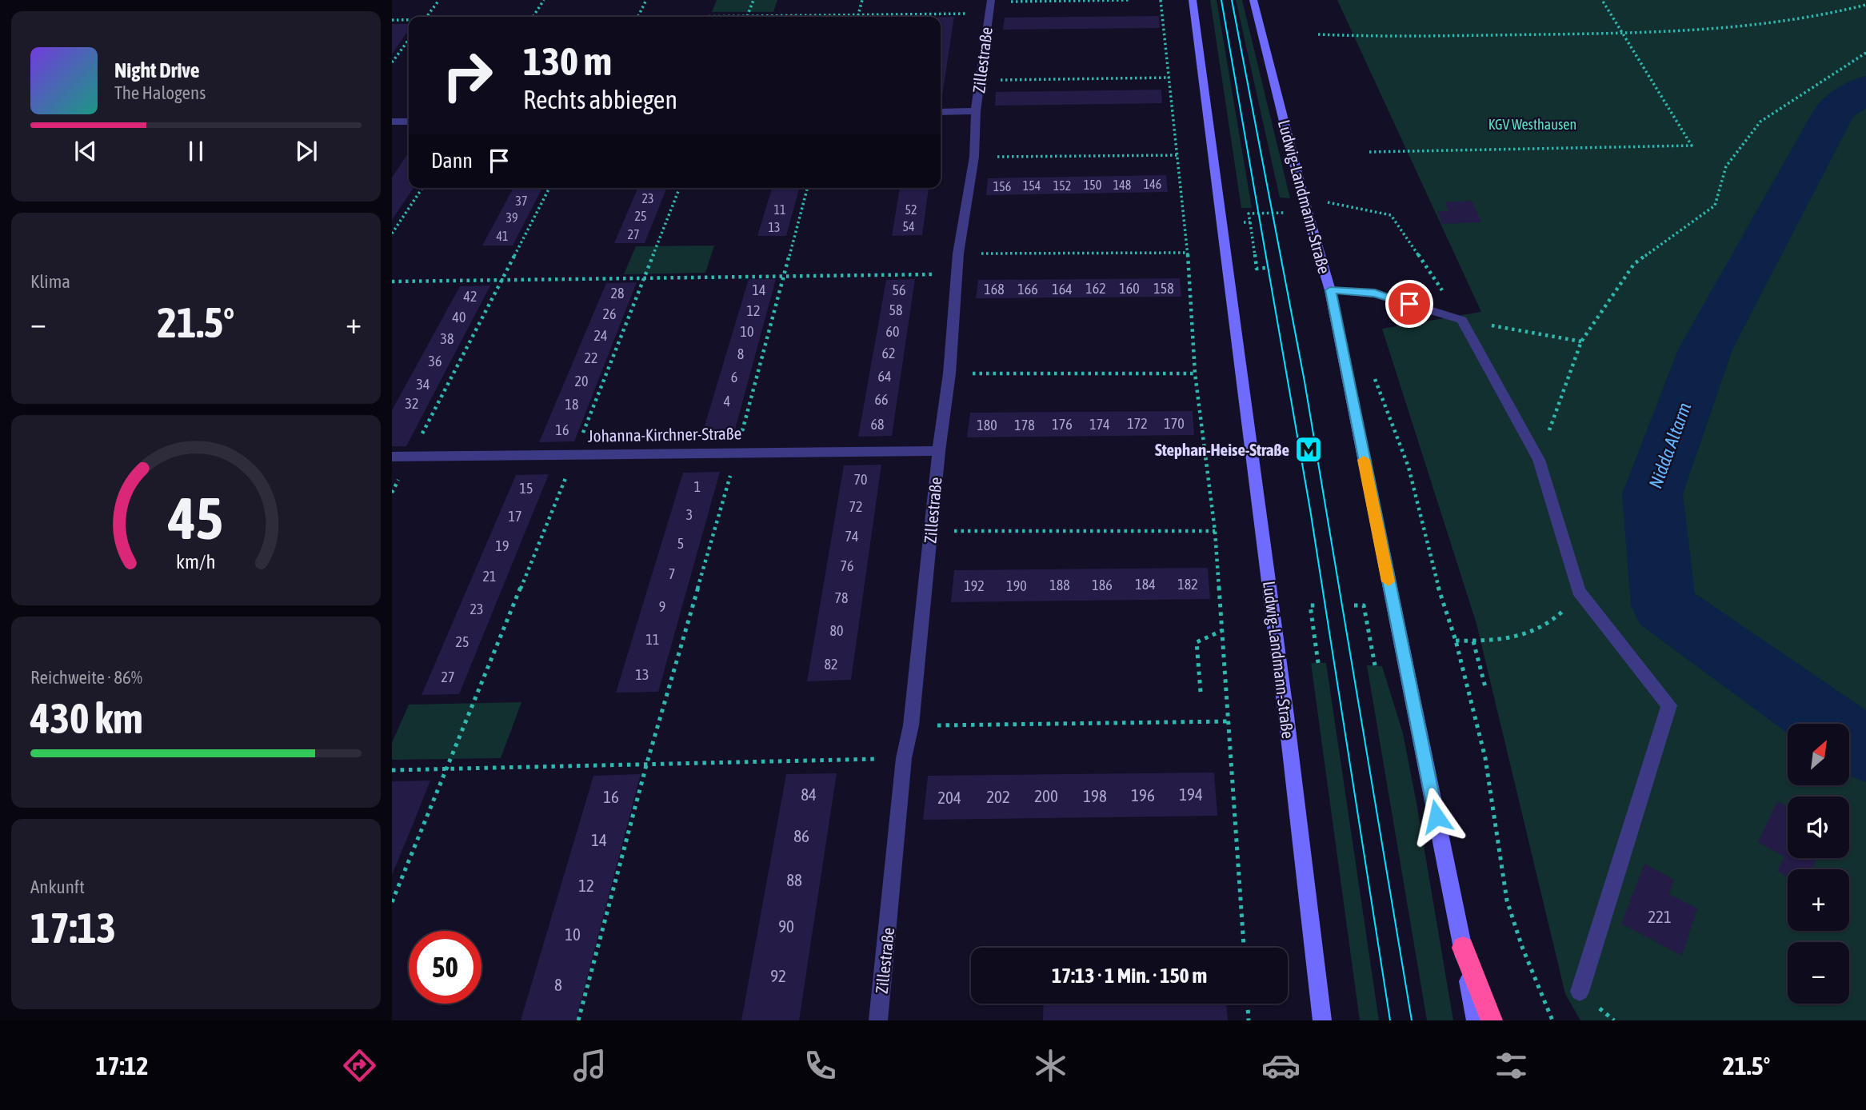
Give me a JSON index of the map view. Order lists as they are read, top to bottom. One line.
{"streets":{"main road":["Ludwig-Landmann-Straße"],"street":["Zillestraße","Johanna-Kirchner-Straße"]},"crossings":[["Zillestraße","Johanna-Kirchner-Straße"]],"water":["Nidda Altarm"],"parks":["KGV Westhausen"],"places":{"metro station":["Stephan-Heise-Straße"]},"house_numbers":["146","150","148","154","152","156","23","37","11","52","25","39","54","13","27","41","162","160","158","168","166","164","14","56","28","42","58","12","26","40","10","60","24","38","62","8","22","36","64","6","20","34","66","4","32","18","172","170","68","176","174","180","178","16","70","1","15","72","3","17","74","5","19","76","7","21","184","182","188","186","192","190","78","9","23","80","11","25","82","13","27","84","194","196","200","198","16","202","204","86","14","88","12","221","90","10","92","8"],"north":"top right","page":{"turn":["130 m","Rechts abbiegen"],"song":["Night Drive","The Halogens"],"then":"Dann","tile":["Klima",["Reichweite · 86%","430 km"],["Ankunft","17:13"]],"heat":["−","21.5°","+"],"map_buttons":["+","−"],"limit":"50","trip":"17:13 · 1 Min. · 150 m","tabs":["17:12","21.5°"],"gauge":["45","km/h"]}}
